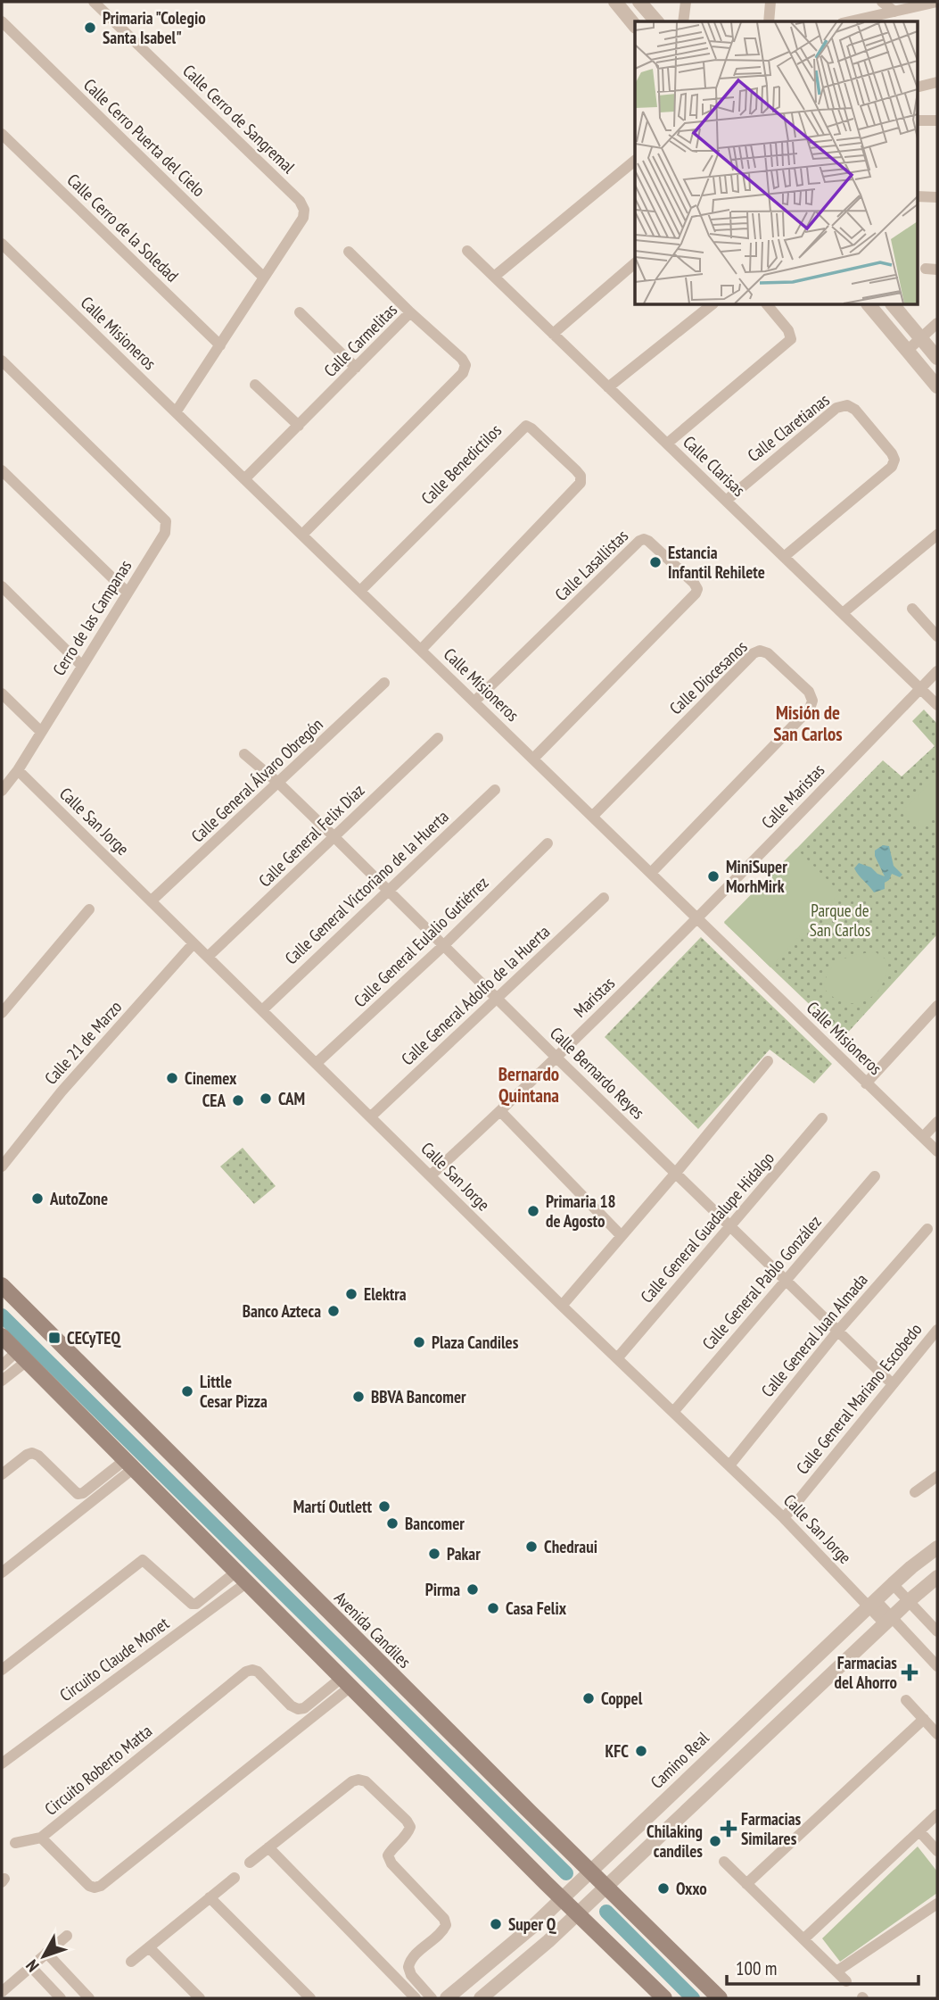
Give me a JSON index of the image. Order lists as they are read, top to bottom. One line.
{"streets":{"main road":["Avenida Candiles"],"street":["Calle Cerro de Sangremal","Calle Cerro Puerta del Cielo","Calle Cerro de la Soledad","Calle Misioneros","Calle Carmelitas","Calle Claretianas","Calle Benedictilos","Calle Clarisas","Calle Lasallistas","Cerro de las Campanas","Calle Diocesanos","Calle General Álvaro Obregón","Calle Maristas","Calle San Jorge","Calle General Felix Díaz","Calle General Victoriano de la Huerta","Calle General Eulalio Gutiérrez","Calle General Adolfo de la Huerta","Maristas","Calle 21 de Marzo","Calle Bernardo Reyes","Calle General Guadalupe Hidalgo","Calle General Pablo González","Calle General Juan Almada","Calle General Mariano Escobedo","Circuito Claude Monet","Camino Real","Circuito Roberto Matta"]},"crossings":[["Calle Cerro de Sangremal","Calle Cerro Puerta del Cielo"],["Calle Misioneros","Calle Carmelitas"],["Calle Misioneros","Calle Benedictilos"],["Calle Misioneros","Calle Lasallistas"],["Calle Misioneros","Calle Diocesanos"],["Calle Misioneros","Calle Maristas"],["Calle Misioneros","Maristas"],["Calle Claretianas","Calle Clarisas"],["Calle Clarisas","Calle Maristas"],["Cerro de las Campanas","Calle San Jorge"],["Calle General Álvaro Obregón","Calle San Jorge"],["Calle General Álvaro Obregón","Calle Bernardo Reyes"],["Calle Maristas","Maristas"],["Calle San Jorge","Calle General Felix Díaz"],["Calle San Jorge","Calle General Victoriano de la Huerta"],["Calle San Jorge","Calle General Eulalio Gutiérrez"],["Calle San Jorge","Calle General Adolfo de la Huerta"],["Calle San Jorge","Maristas"],["Calle San Jorge","Calle 21 de Marzo"],["Calle San Jorge","Calle General Guadalupe Hidalgo"],["Calle San Jorge","Calle General Pablo González"],["Calle San Jorge","Calle General Juan Almada"],["Calle San Jorge","Calle General Mariano Escobedo"],["Calle San Jorge","Camino Real"],["Calle General Felix Díaz","Calle Bernardo Reyes"],["Calle General Victoriano de la Huerta","Calle Bernardo Reyes"],["Calle General Eulalio Gutiérrez","Calle Bernardo Reyes"],["Calle General Adolfo de la Huerta","Calle Bernardo Reyes"],["Maristas","Calle Bernardo Reyes"],["Calle Bernardo Reyes","Calle General Guadalupe Hidalgo"],["Calle Bernardo Reyes","Calle General Pablo González"],["Calle Bernardo Reyes","Calle General Juan Almada"],["Calle Bernardo Reyes","Calle General Mariano Escobedo"],["Avenida Candiles","Camino Real"]],"districts":["Misión de San Carlos","Bernardo Quintana"],"parks":["Parque de San Carlos"],"places":{"other":["Primaria \"Colegio Santa Isabel\"","Estancia Infantil Rehilete","MiniSuper MorhMirk","Cinemex","CAM","CEA","AutoZone","Primaria 18 de Agosto","Elektra","Banco Azteca","Plaza Candiles","Little Cesar Pizza","BBVA Bancomer","Martí Outlett","Bancomer","Chedraui","Pakar","Pirma","Casa Felix","Coppel","KFC","Chilaking candiles","Oxxo","Super Q"],"transit":["CECyTEQ"],"health":["Farmacias del Ahorro","Farmacias Similares"]},"scale_bar":"100 m","north":"bottom left"}
